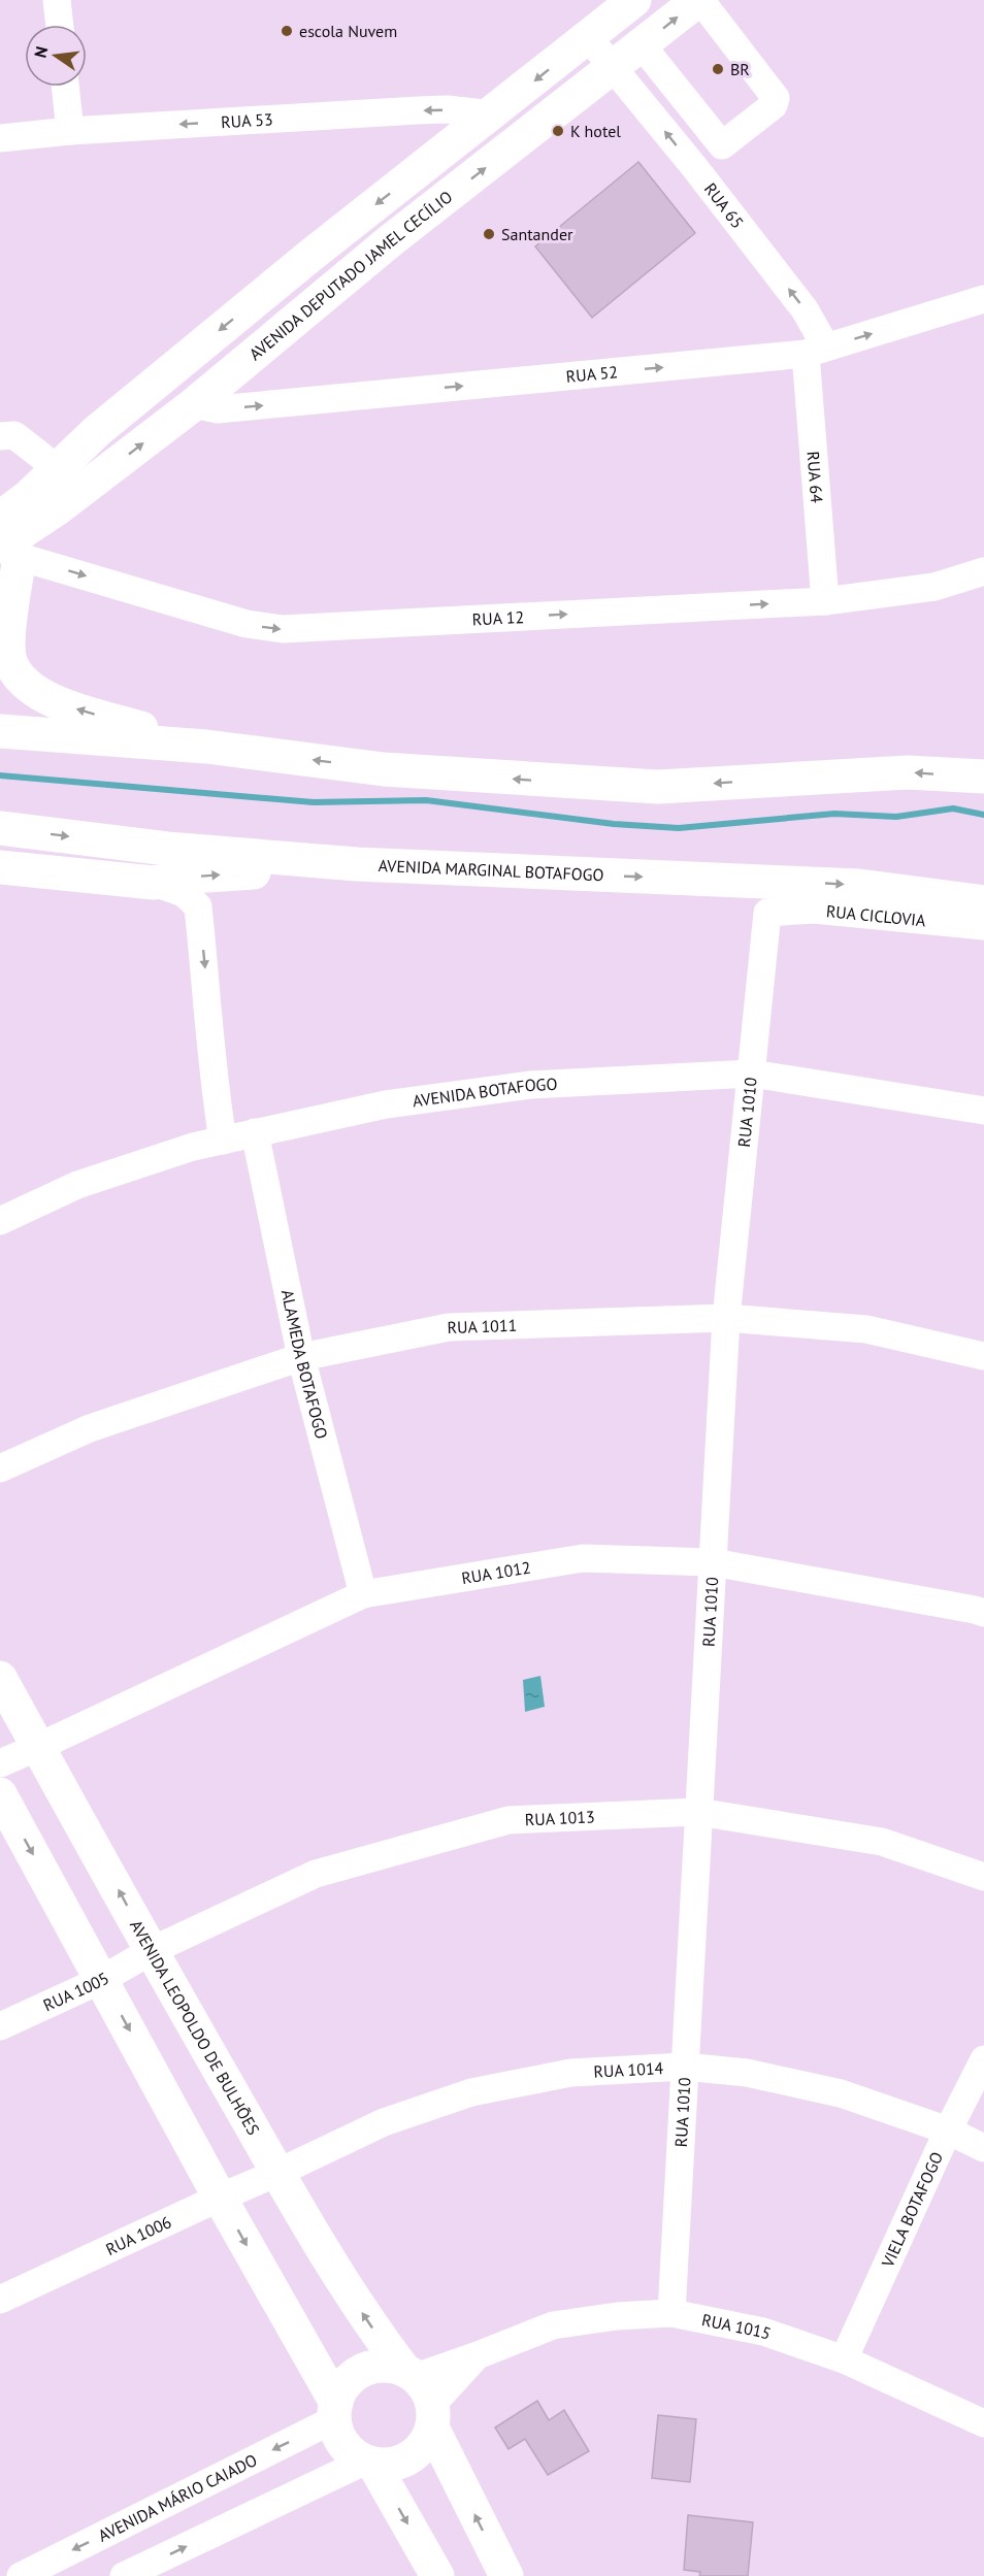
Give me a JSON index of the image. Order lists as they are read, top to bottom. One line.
{"streets":{"main road":["AVENIDA DEPUTADO JAMEL CECÍLIO","AVENIDA MARGINAL BOTAFOGO","AVENIDA LEOPOLDO DE BULHÕES"],"street":["RUA 53","RUA 65","RUA 52","RUA 64","RUA 12","RUA CICLOVIA","AVENIDA BOTAFOGO","RUA 1010","RUA 1011","ALAMEDA BOTAFOGO","RUA 1012","RUA 1013","RUA 1005","RUA 1014","VIELA BOTAFOGO","RUA 1006","RUA 1015","AVENIDA MÁRIO CAIADO"]},"crossings":[["RUA 65","AVENIDA DEPUTADO JAMEL CECÍLIO"],["RUA 65","RUA 52"],["RUA 65","RUA 64"],["AVENIDA DEPUTADO JAMEL CECÍLIO","RUA 52"],["AVENIDA DEPUTADO JAMEL CECÍLIO","RUA 12"],["RUA 52","RUA 64"],["RUA 64","RUA 12"],["RUA CICLOVIA","RUA 1010"],["AVENIDA BOTAFOGO","RUA 1010"],["AVENIDA BOTAFOGO","ALAMEDA BOTAFOGO"],["RUA 1010","RUA 1011"],["RUA 1010","RUA 1012"],["RUA 1010","RUA 1013"],["RUA 1010","RUA 1014"],["RUA 1010","RUA 1015"],["RUA 1011","ALAMEDA BOTAFOGO"],["ALAMEDA BOTAFOGO","RUA 1012"],["RUA 1012","AVENIDA LEOPOLDO DE BULHÕES"],["RUA 1013","RUA 1005"],["RUA 1013","AVENIDA LEOPOLDO DE BULHÕES"],["RUA 1005","AVENIDA LEOPOLDO DE BULHÕES"],["AVENIDA LEOPOLDO DE BULHÕES","RUA 1014"],["AVENIDA LEOPOLDO DE BULHÕES","RUA 1006"],["AVENIDA LEOPOLDO DE BULHÕES","RUA 1015"],["AVENIDA LEOPOLDO DE BULHÕES","AVENIDA MÁRIO CAIADO"],["RUA 1014","VIELA BOTAFOGO"],["RUA 1014","RUA 1006"],["VIELA BOTAFOGO","RUA 1015"],["RUA 1015","AVENIDA MÁRIO CAIADO"]],"one_way":["RUA 53","RUA 52","RUA 12"],"places":["escola Nuvem","BR","K hotel","Santander"],"north":"left"}
